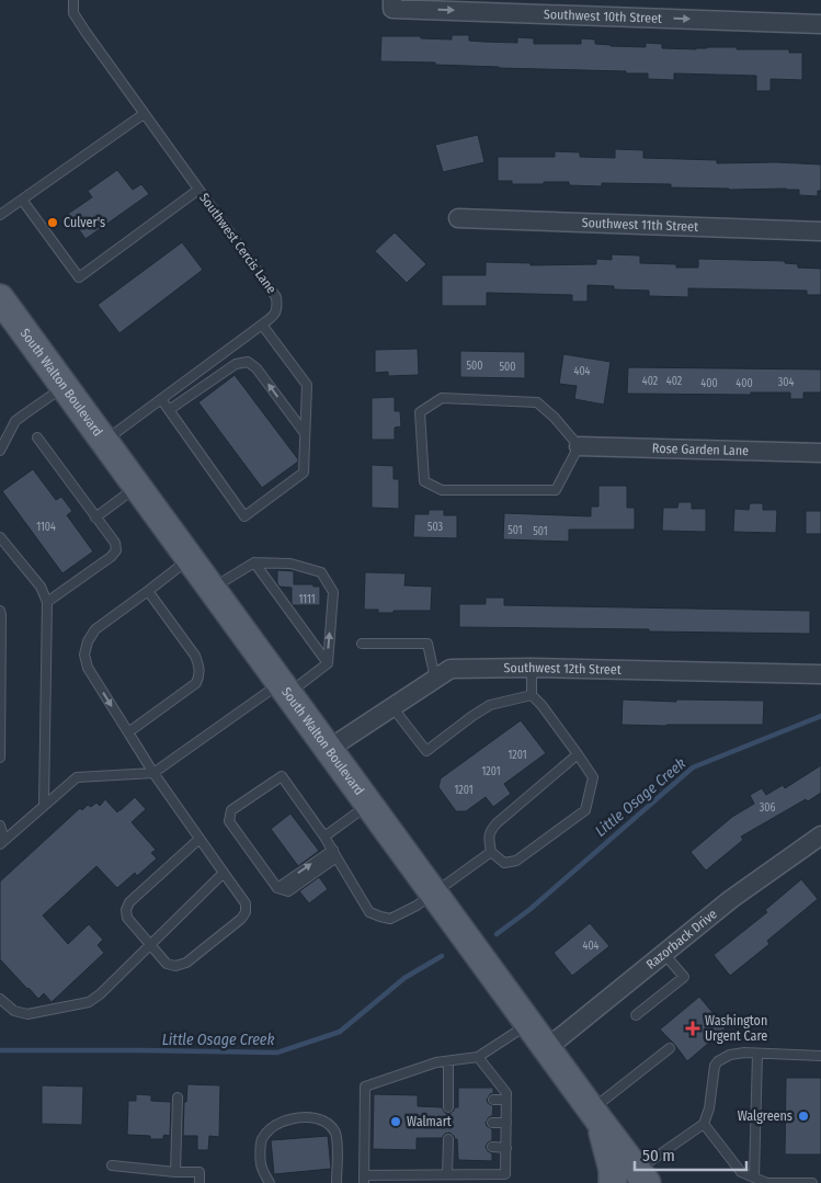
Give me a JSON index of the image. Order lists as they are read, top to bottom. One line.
{"streets":{"main road":["South Walton Boulevard"],"street":["Southwest 10th Street","Southwest 11th Street","Rose Garden Lane","Southwest 12th Street","Razorback Drive"],"lane":["Southwest Cercis Lane"]},"crossings":[["Southwest Cercis Lane","South Walton Boulevard"],["South Walton Boulevard","Southwest 12th Street"],["South Walton Boulevard","Razorback Drive"]],"one_way":["Southwest 10th Street"],"water":["Little Osage Creek"],"places":{"other":["Culver's","Walgreens","Walmart"],"health":["Washington Urgent Care"]},"house_numbers":["500","500","404","402","402","304","400","400","1104","503","501","501","1111","1201","1201","1201","306","404"],"scale_bar":"50 m"}
